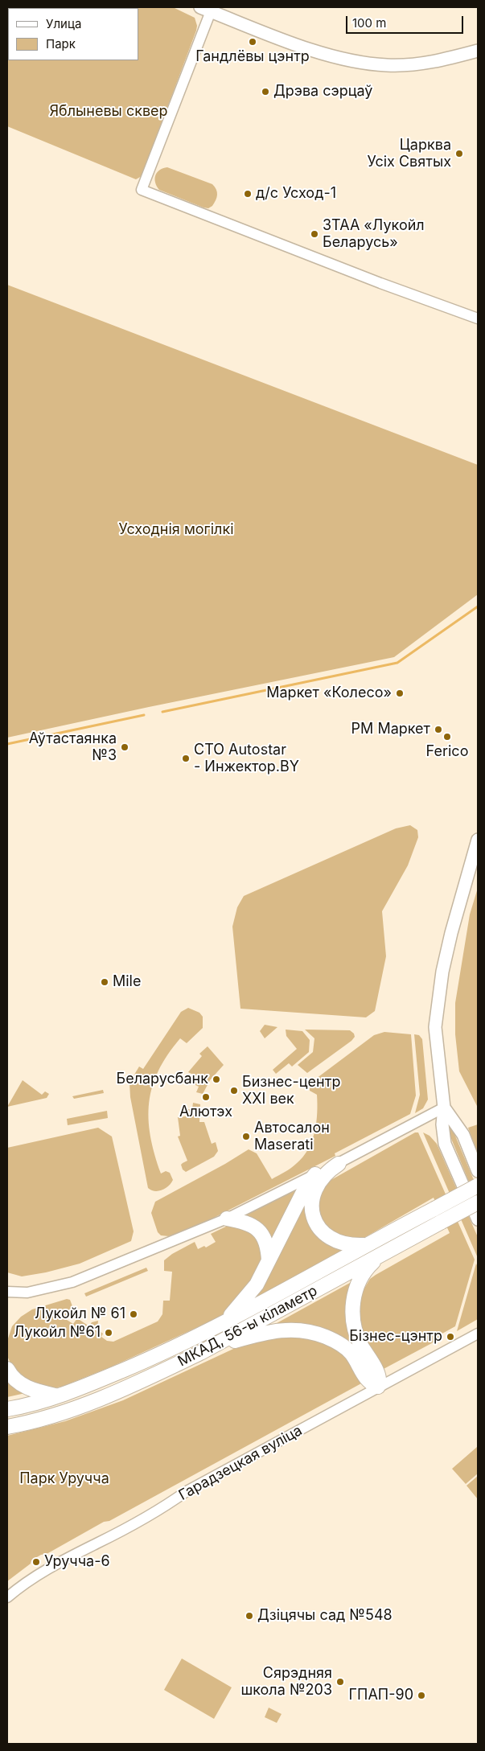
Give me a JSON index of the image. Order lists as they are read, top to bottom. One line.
{"streets":{"highway":["МКАД, 56-ы кіламетр"],"street":["Гарадзецкая вуліца"]},"parks":["Яблыневы сквер","Усходнія могілкі","Парк Уручча"],"places":["Гандлёвы цэнтр","Дрэва сэрцаў","Царква Усіх Святых","д/с Усход-1","ЗТАА «Лукойл Беларусь»","Маркет «Колесо»","РМ Маркет","Ferico","Аўтастаянка №3","СТО Autostar - Инжектор.BY","Mile","Беларусбанк","Бизнес-центр XXI век","Алютэх","Автосалон Maserati","Лукойл № 61","Лукойл №61","Бізнес-цэнтр","Уручча-6","Дзіцячы сад №548","Сярэдняя школа №203","ГПАП-90"],"legend":["Улица","Парк"],"scale_bar":"100 m"}
